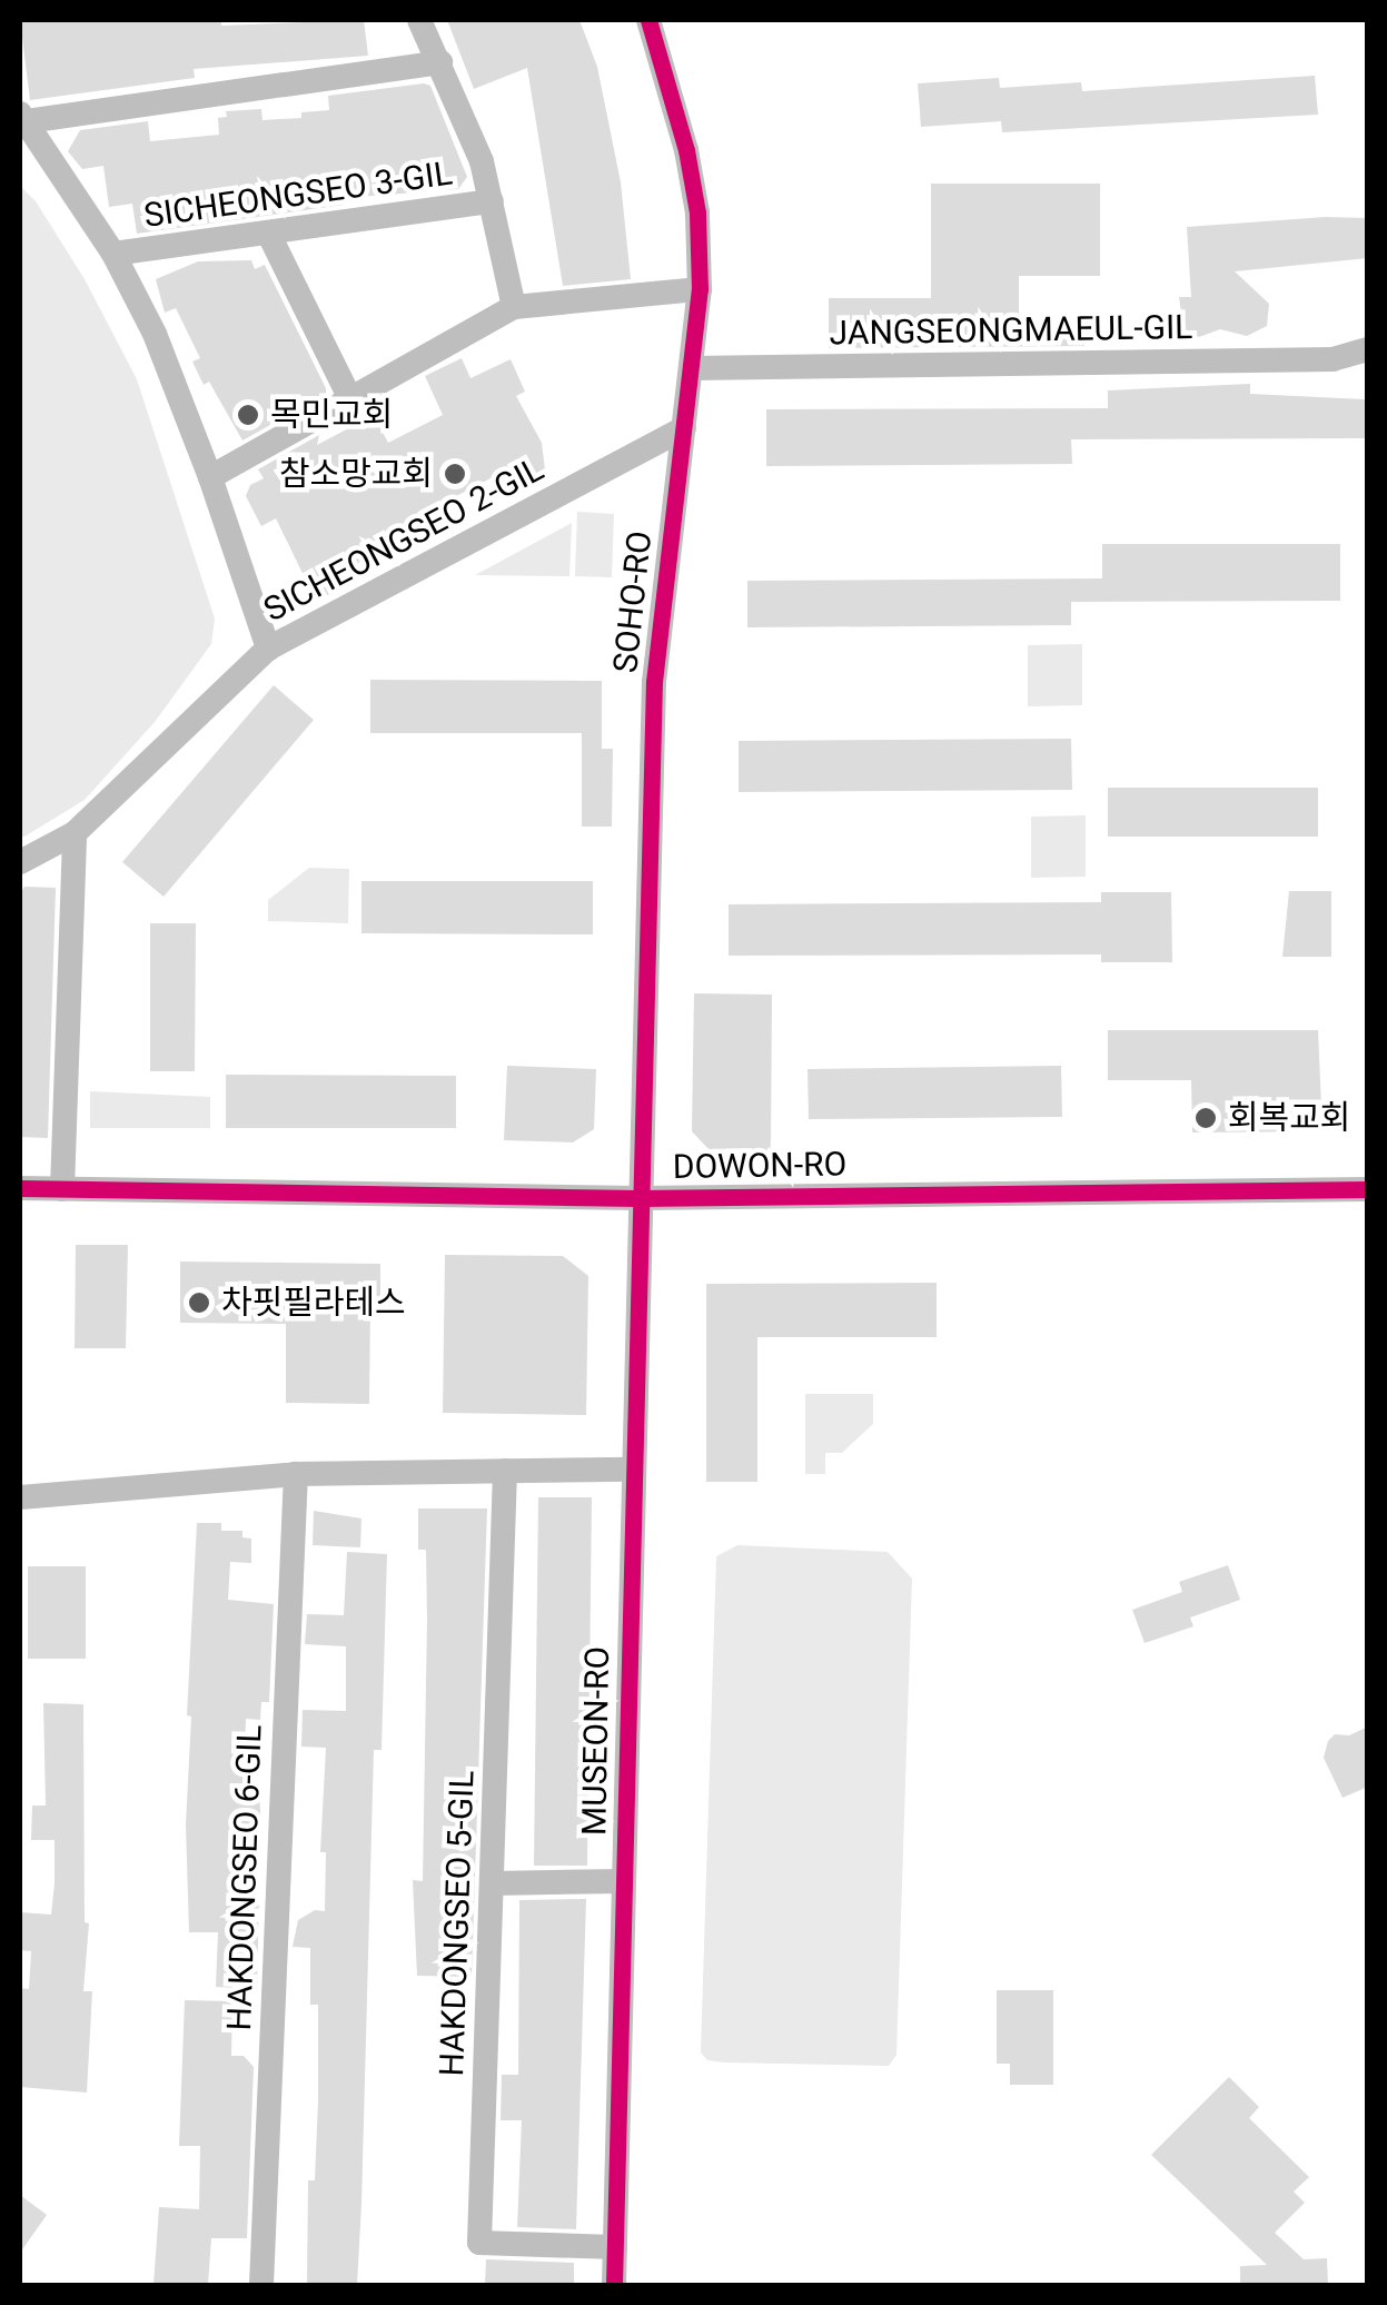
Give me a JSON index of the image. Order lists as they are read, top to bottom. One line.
{"streets":{"street":["SICHEONGSEO 3-GIL","JANGSEONGMAEUL-GIL","SICHEONGSEO 2-GIL","SOHO-RO","DOWON-RO","MUSEON-RO","HAKDONGSEO 6-GIL","HAKDONGSEO 5-GIL"]},"crossings":[["JANGSEONGMAEUL-GIL","SOHO-RO"],["SICHEONGSEO 2-GIL","SOHO-RO"],["SOHO-RO","DOWON-RO"],["SOHO-RO","MUSEON-RO"],["DOWON-RO","MUSEON-RO"],["MUSEON-RO","HAKDONGSEO 5-GIL"]],"places":["목민교회","참소망교회","회복교회","차핏필라테스"]}
